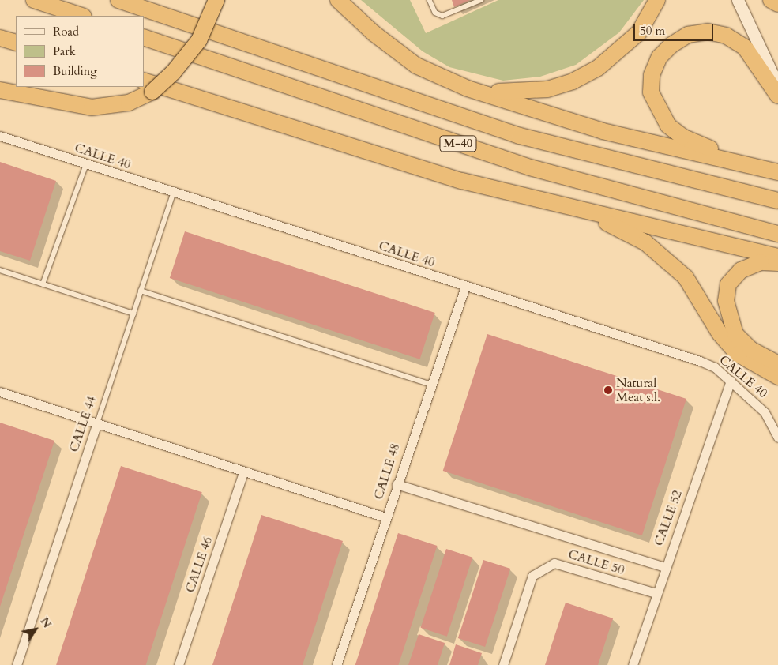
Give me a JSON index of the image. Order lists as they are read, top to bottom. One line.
{"streets":{"highway":["M-40"],"street":["CALLE 40","CALLE 44","CALLE 48","CALLE 52","CALLE 50","CALLE 46"]},"crossings":[["CALLE 40","CALLE 44"],["CALLE 40","CALLE 48"],["CALLE 40","CALLE 52"],["CALLE 52","CALLE 50"]],"places":["Natural Meat s.l."],"legend":["Road","Park","Building"],"scale_bar":"50 m","north":"top right"}
